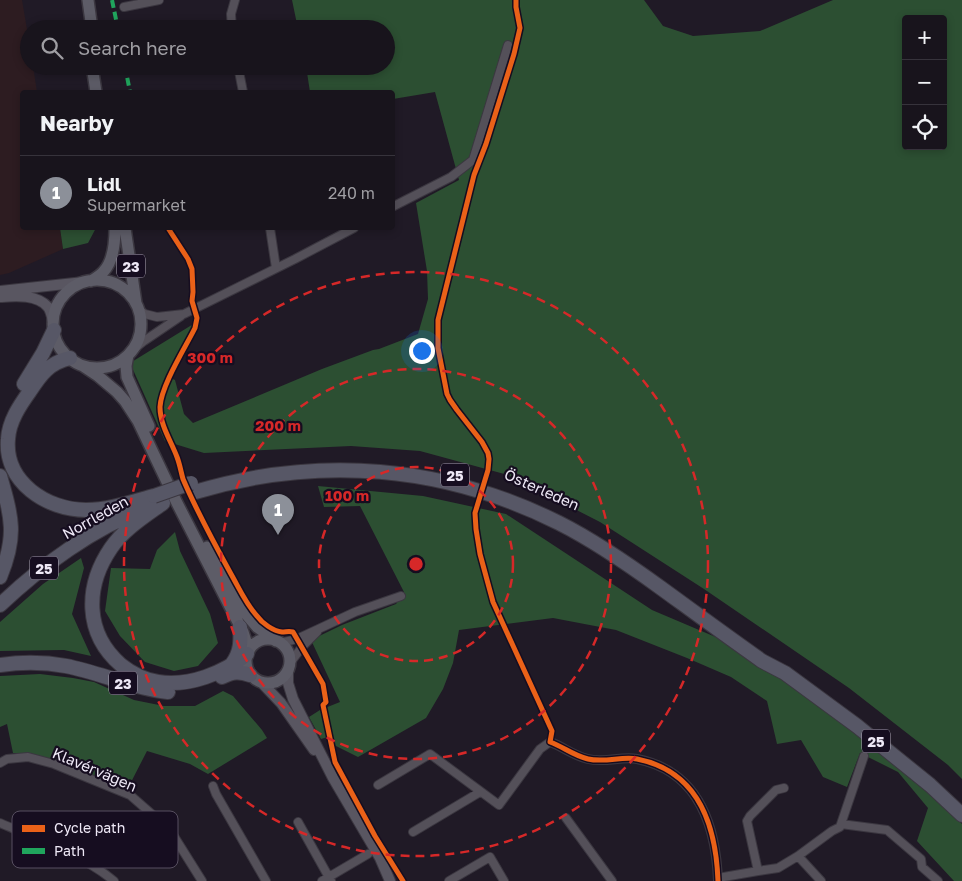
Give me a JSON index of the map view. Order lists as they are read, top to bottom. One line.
{"streets":{"highway":["23","25","Österleden","Norrleden"],"street":["Klavérvägen"]},"crossings":[["Österleden","Norrleden"]],"legend":["Cycle path","Path"],"page":{"map_buttons":["+","−"],"search":"Search here","heading":"Nearby","list":[{"mark":"1","name":"Lidl","note":"Supermarket","value":"240 m"}],"pins":"1"},"rings":["300 m","200 m","100 m"]}
